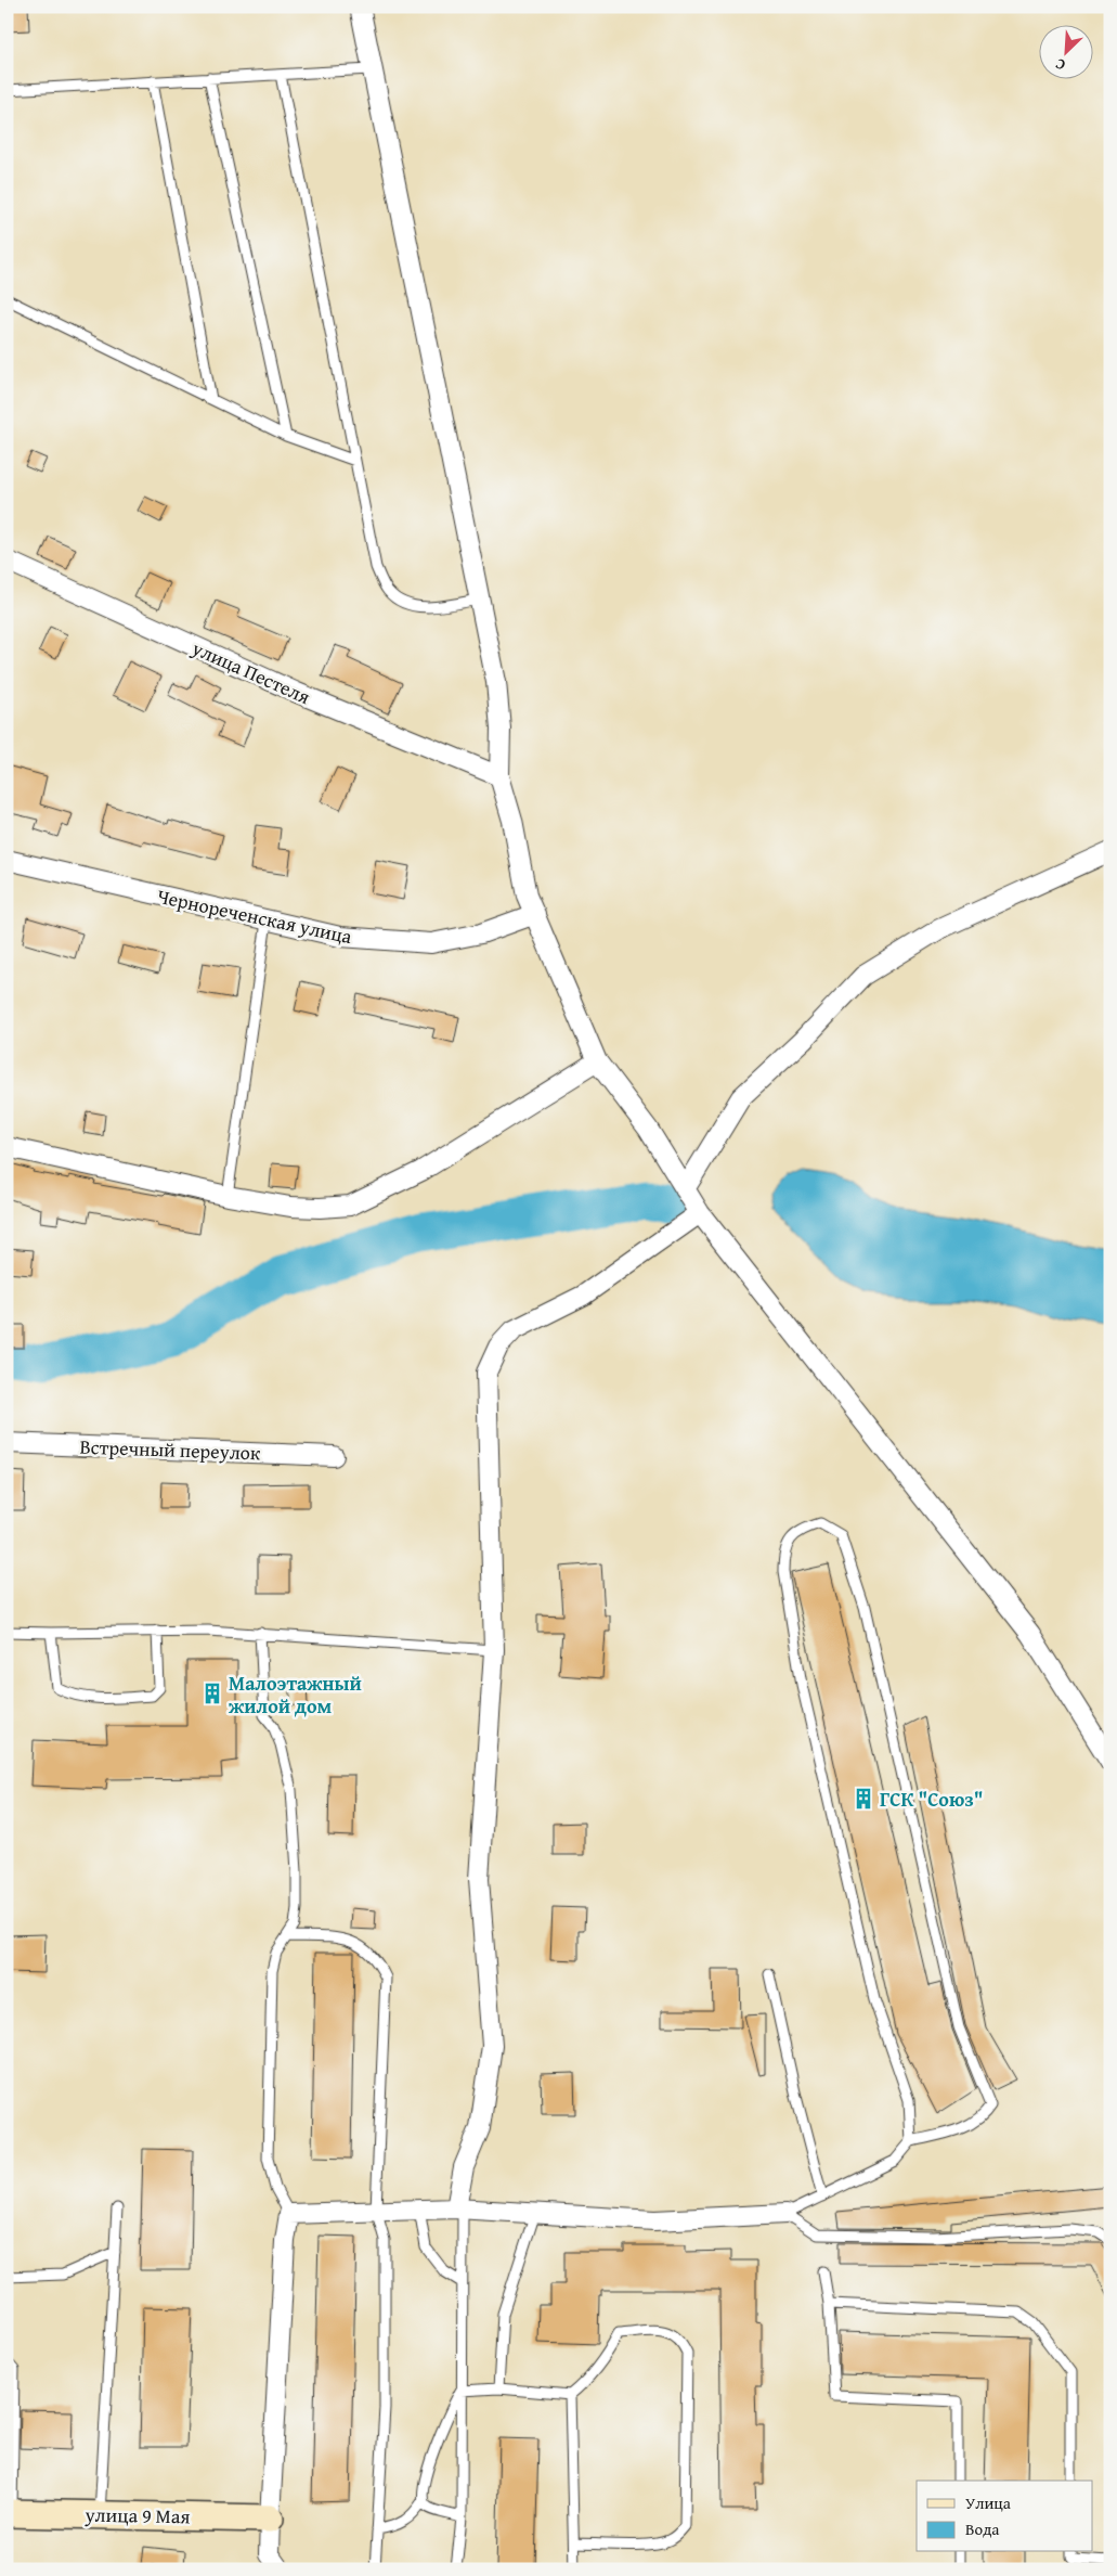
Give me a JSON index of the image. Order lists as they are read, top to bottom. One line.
{"streets":{"street":["улица Пестеля","Чернореченская улица","Встречный переулок","улица 9 Мая"]},"places":{"building":["Малоэтажный жилой дом","ГСК \"Союз\""]},"legend":["Улица","Вода"],"north":"bottom left"}
